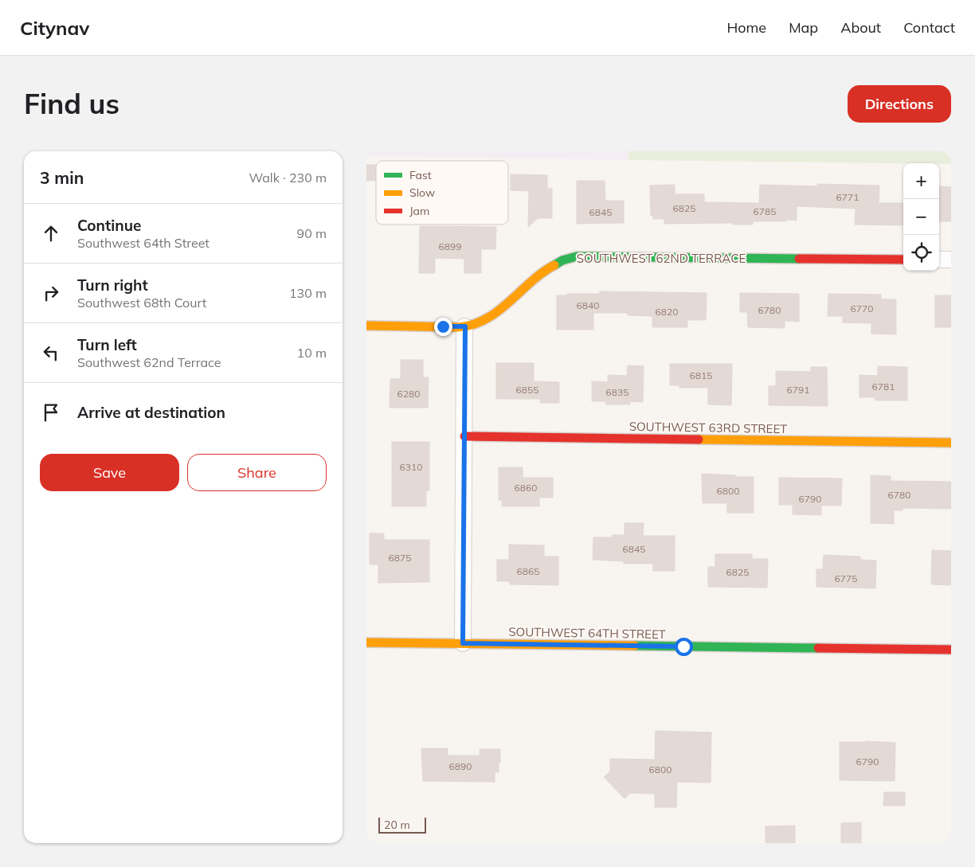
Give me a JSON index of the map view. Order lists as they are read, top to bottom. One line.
{"streets":{"street":["SOUTHWEST 62ND TERRACE","SOUTHWEST 63RD STREET","SOUTHWEST 64TH STREET"]},"house_numbers":["6771","6825","6785","6845","6899","6840","6770","6780","6820","6815","6781","6855","6791","6835","6280","6310","6860","6800","6780","6790","6845","6875","6865","6825","6775","6790","6890","6800"],"legend":["Fast","Slow","Jam"],"scale_bar":"20 m","page":{"header":"Citynav","nav":["Home","Map","About","Contact"],"buttons":["Directions",["Save","Share"]],"title":"Find us","heading":["3 min","Walk · 230 m"],"map_buttons":["+","−"],"list":[["Continue","Southwest 64th Street","90 m"],["Turn right","Southwest 68th Court","130 m"],["Turn left","Southwest 62nd Terrace","10 m"],"Arrive at destination"],"scale":"20 m"}}
